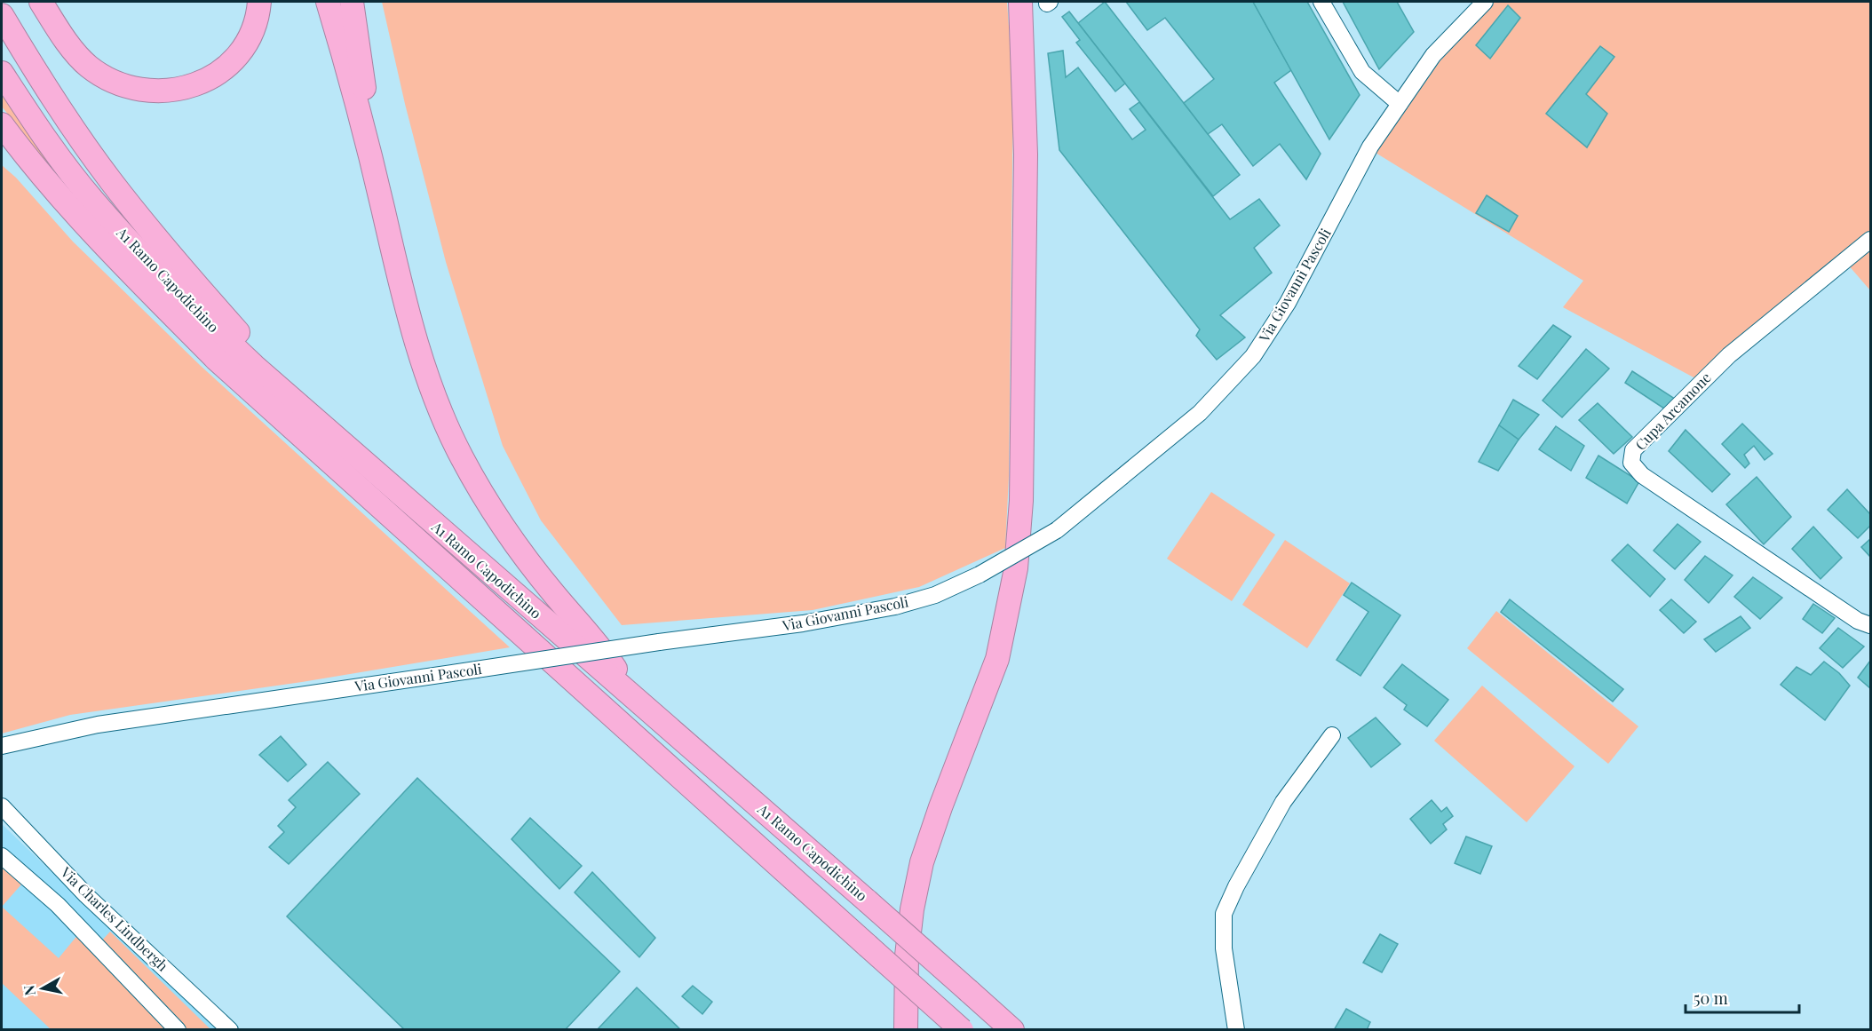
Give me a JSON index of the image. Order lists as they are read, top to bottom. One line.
{"streets":{"highway":["A1 Ramo Capodichino"],"street":["Via Giovanni Pascoli","Cupa Arcamone","Via Charles Lindbergh"]},"scale_bar":"50 m","north":"left"}
